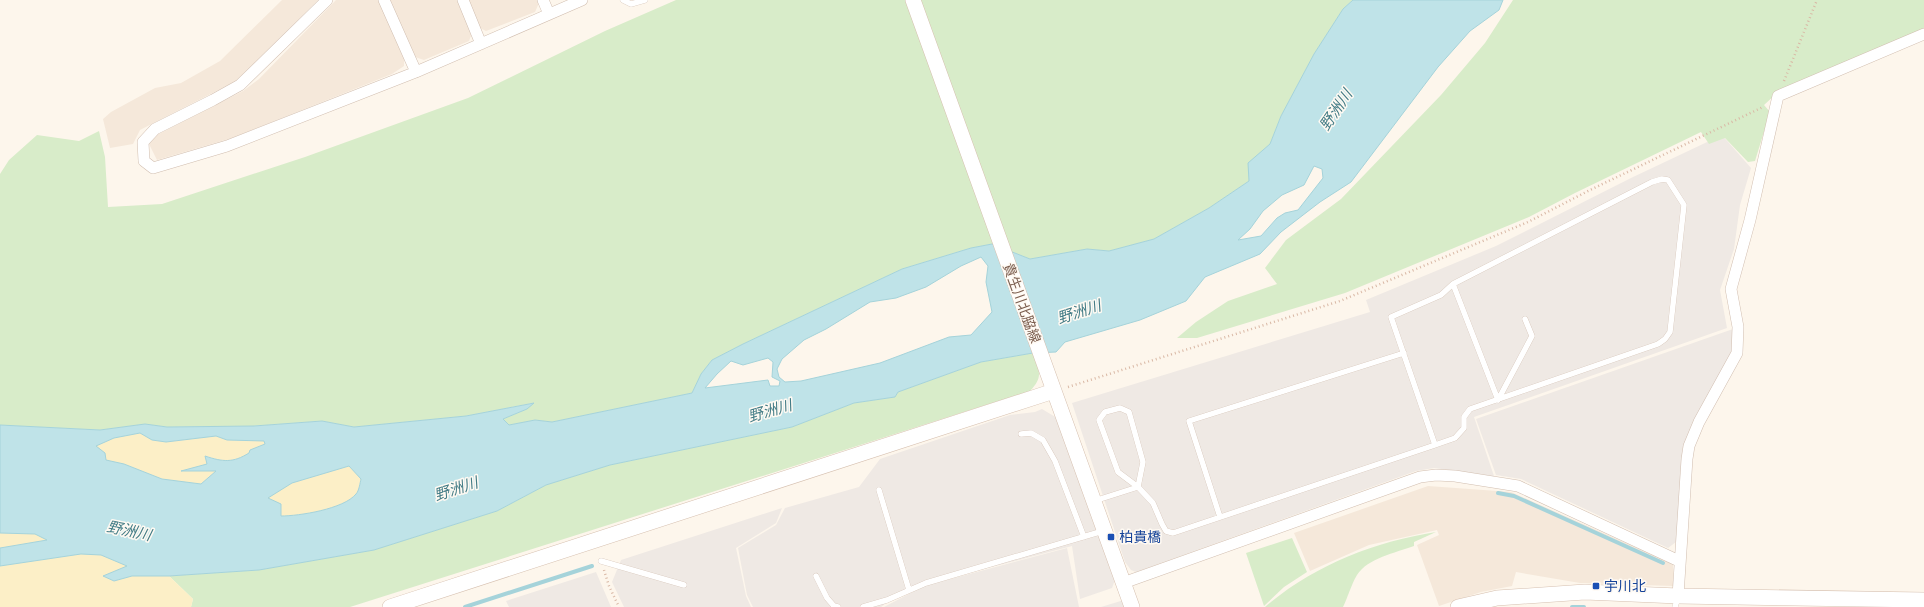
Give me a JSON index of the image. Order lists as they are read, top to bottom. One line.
{"streets":{"street":["貴生川北脇線"]},"water":["野洲川"],"places":{"transit":["柏貴橋","宇川北"]}}
